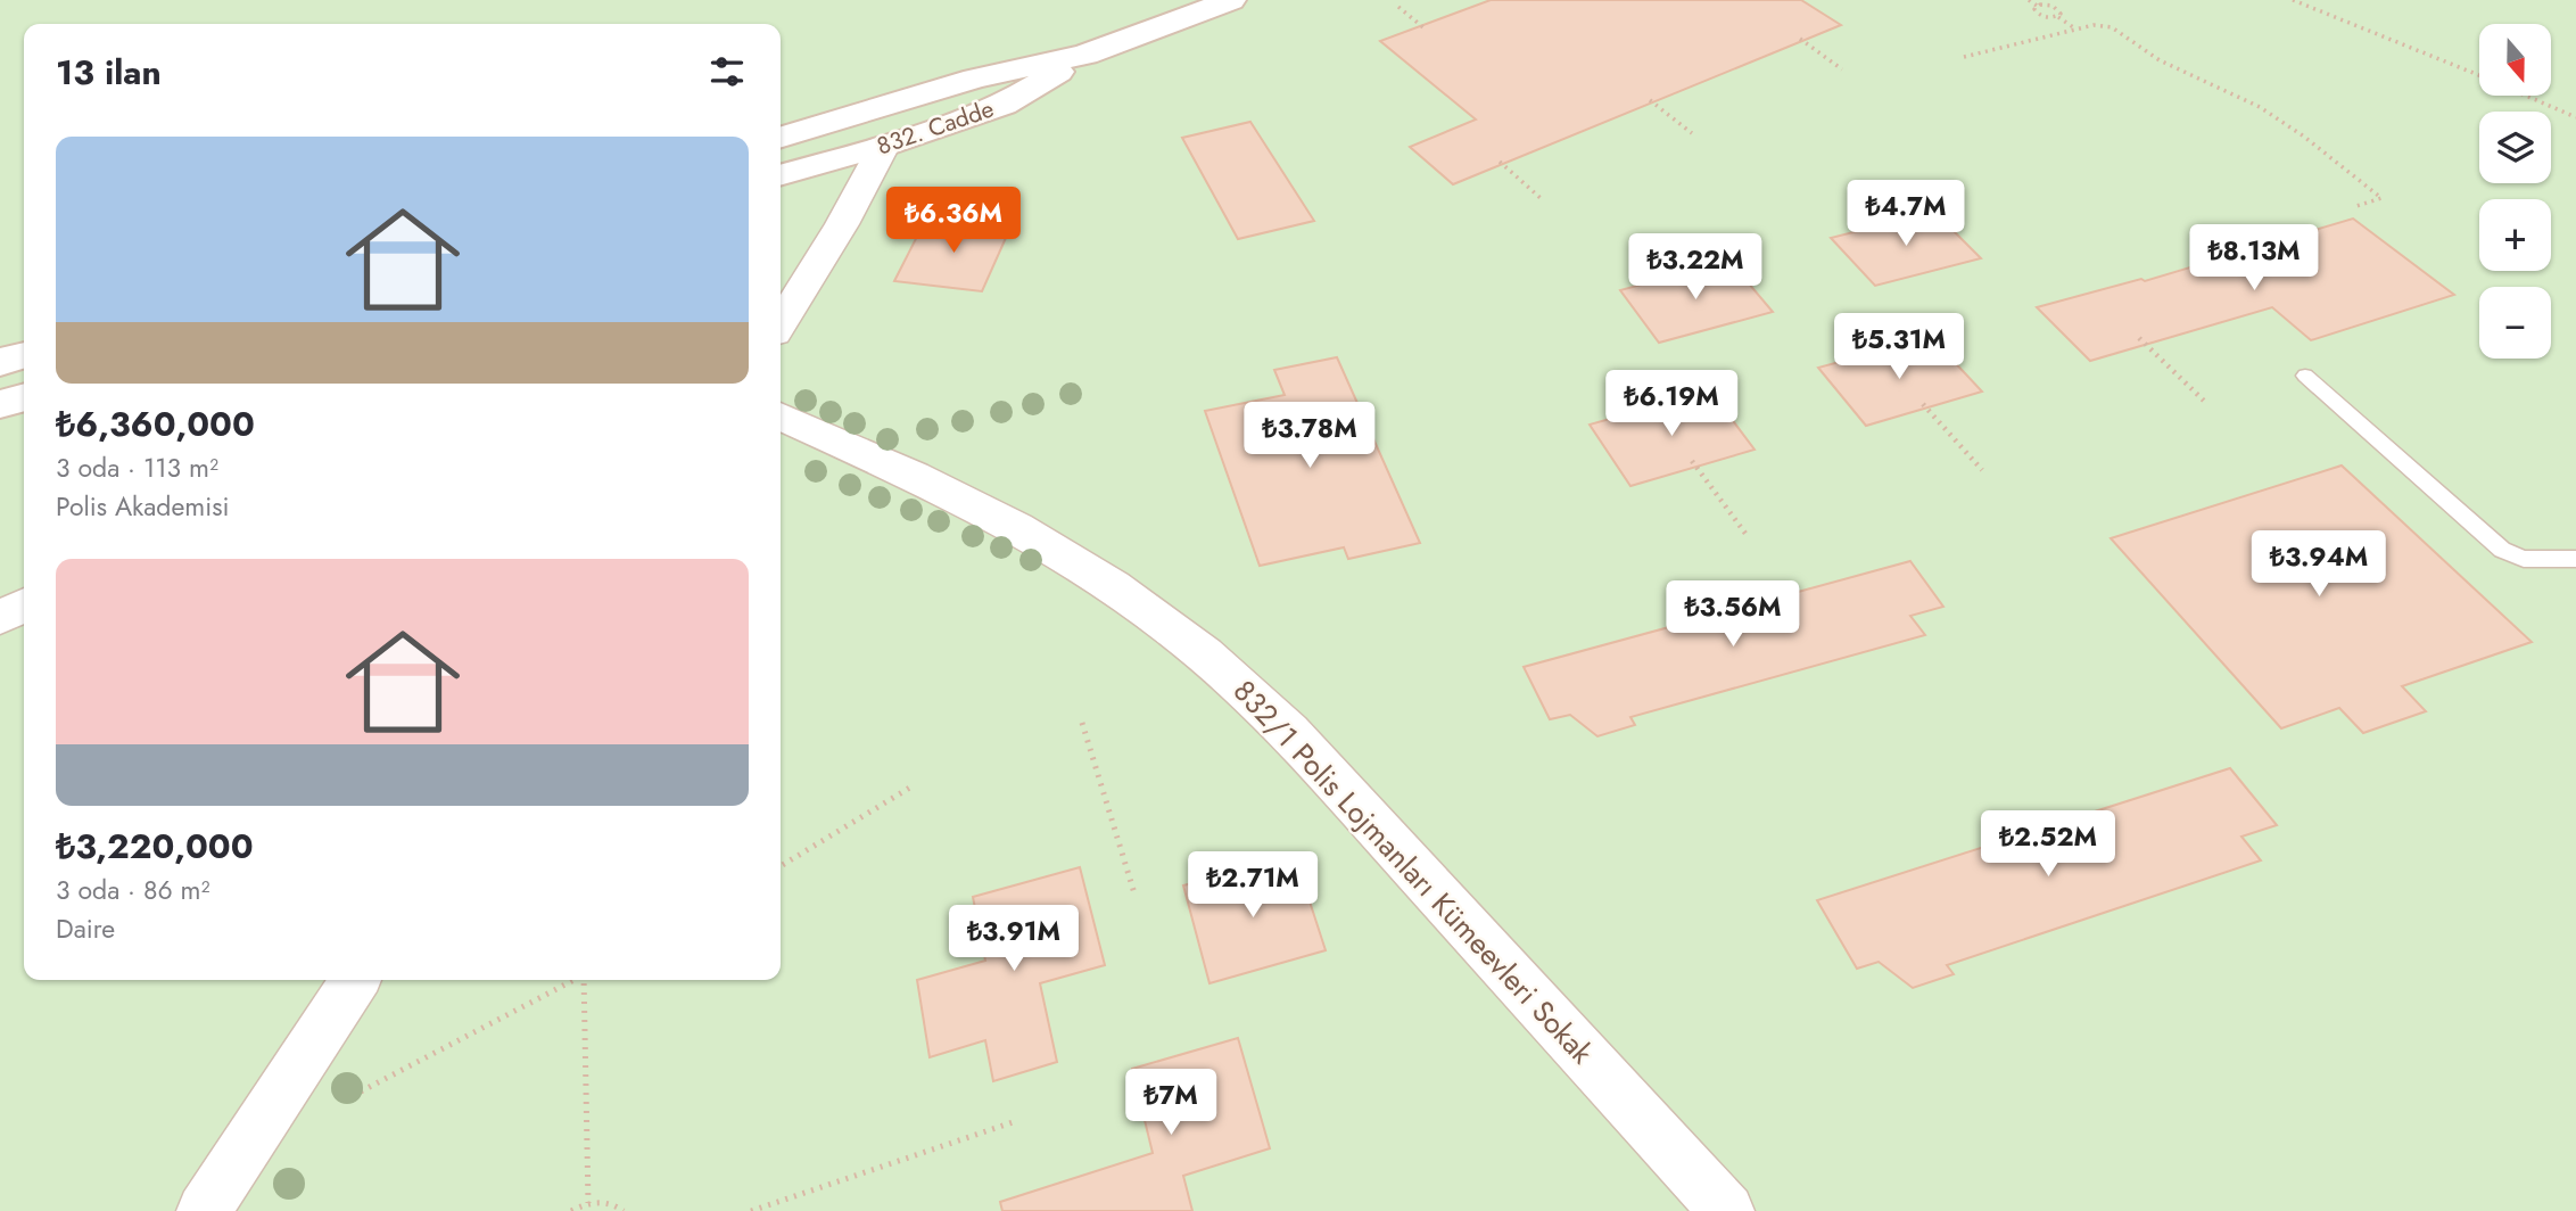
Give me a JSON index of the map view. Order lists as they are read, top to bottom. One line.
{"streets":{"street":["832. Cadde","832/1 Polis Lojmanları Kümeevleri Sokak"]},"north":"bottom","page":{"map_buttons":["+","−"],"heading":"13 ilan","list":[{"name":"₺6,360,000","note":"3 oda · 113 m² · Polis Akademisi"},{"name":"₺3,220,000","note":"3 oda · 86 m² · Daire"}],"price":["₺4.7M","₺6.36M","₺8.13M","₺3.22M","₺5.31M","₺6.19M","₺3.78M","₺3.94M","₺3.56M","₺2.52M","₺2.71M","₺3.91M","₺7M"]}}
